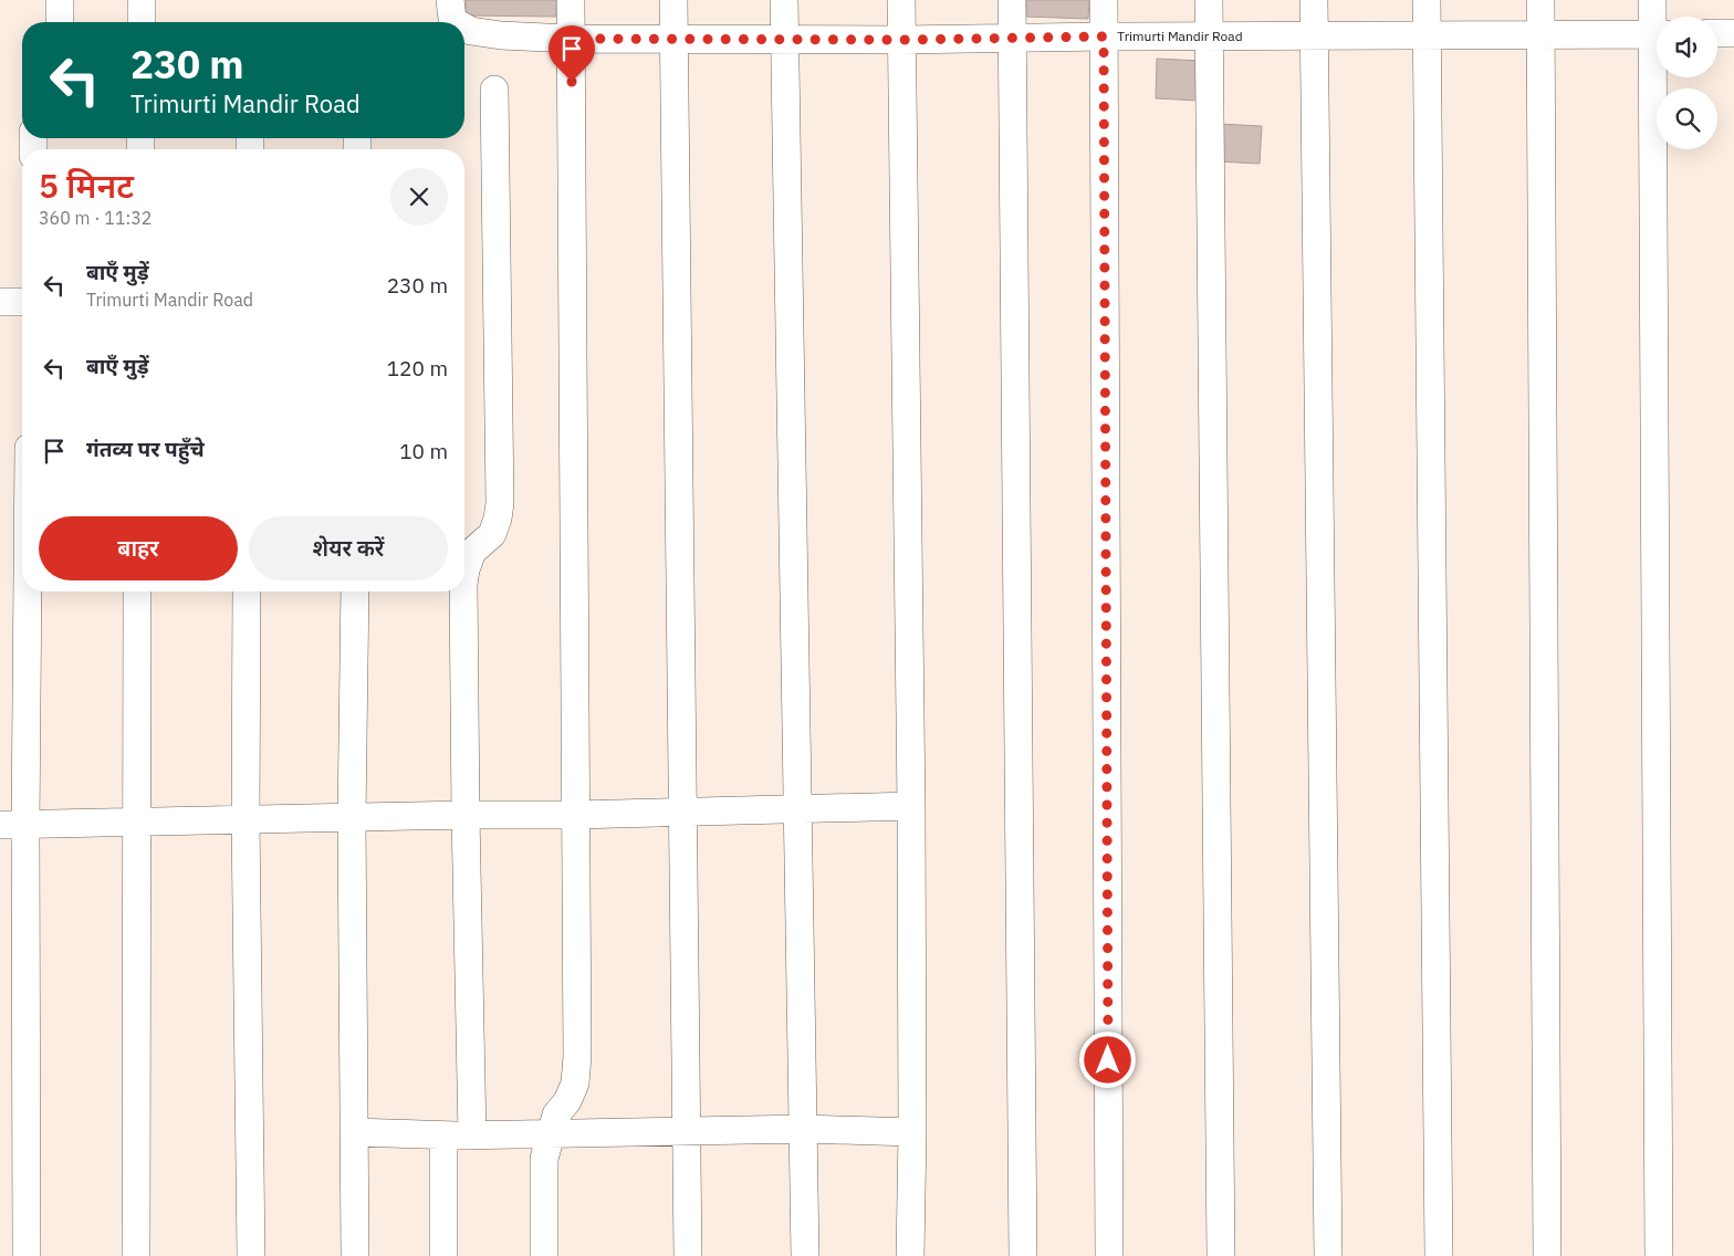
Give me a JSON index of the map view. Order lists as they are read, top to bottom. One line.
{"streets":{"street":["Trimurti Mandir Road"]},"page":{"turn":["230 m","Trimurti Mandir Road"],"heading":["5 मिनट","360 m · 11:32"],"list":[{"name":"बाएँ मुड़ें","note":"Trimurti Mandir Road","value":"230 m"},{"name":"बाएँ मुड़ें","value":"120 m"},{"name":"गंतव्य पर पहुँचे","value":"10 m"}],"buttons":["बाहर","शेयर करें"]}}
